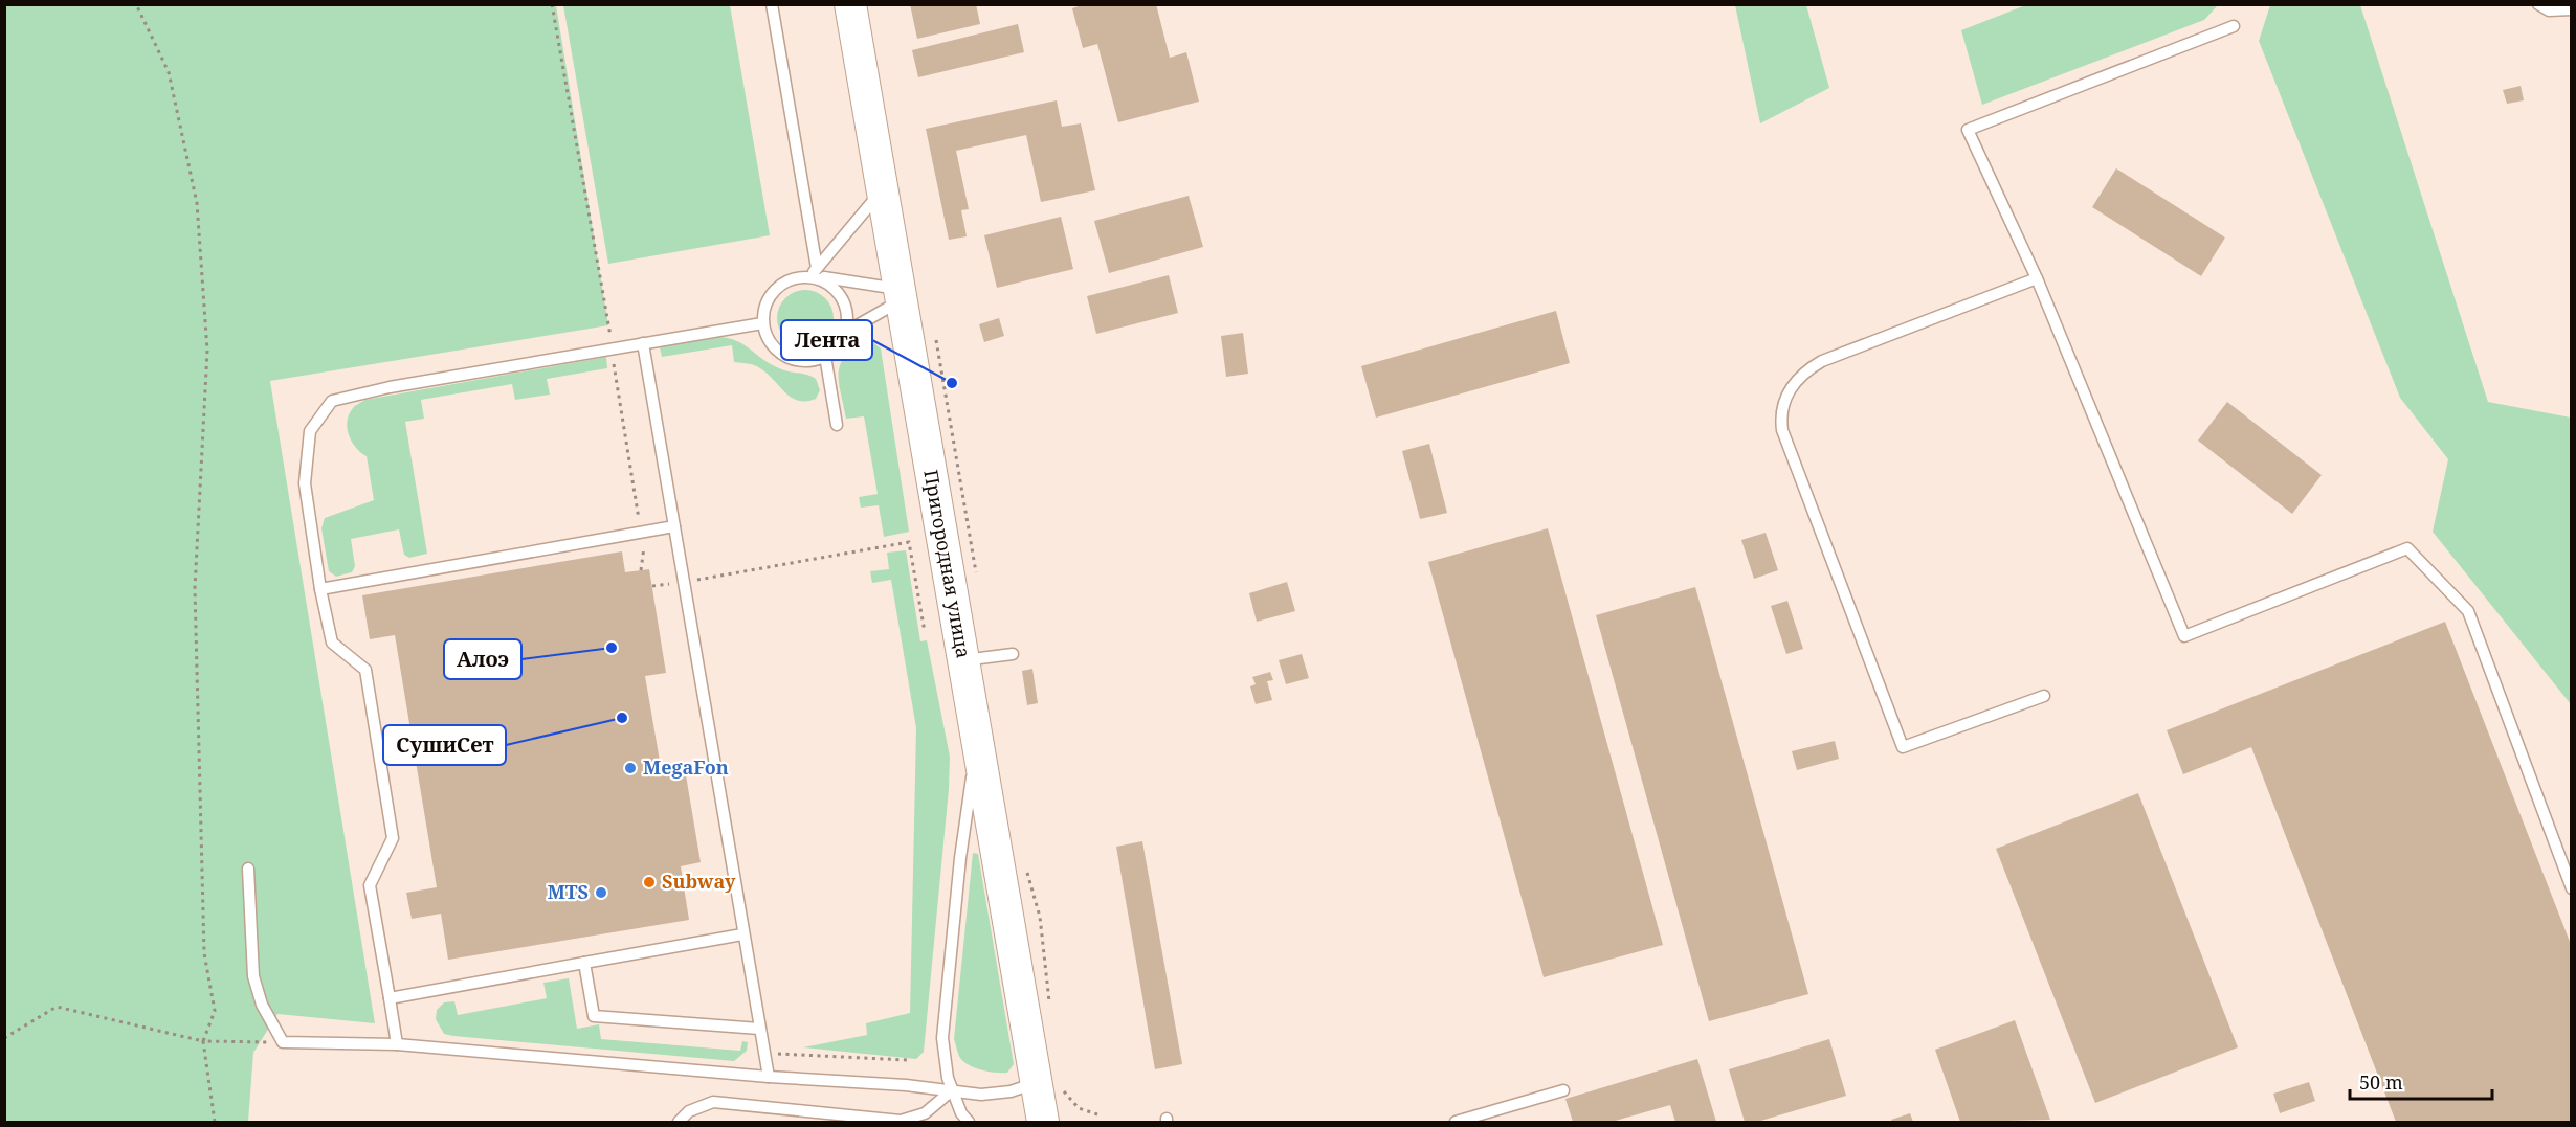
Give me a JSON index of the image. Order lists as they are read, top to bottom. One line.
{"streets":{"street":["Пригородная улица"]},"places":["Лента","Алоэ","СушиСет","MegaFon","Subway","MTS"],"scale_bar":"50 m"}
